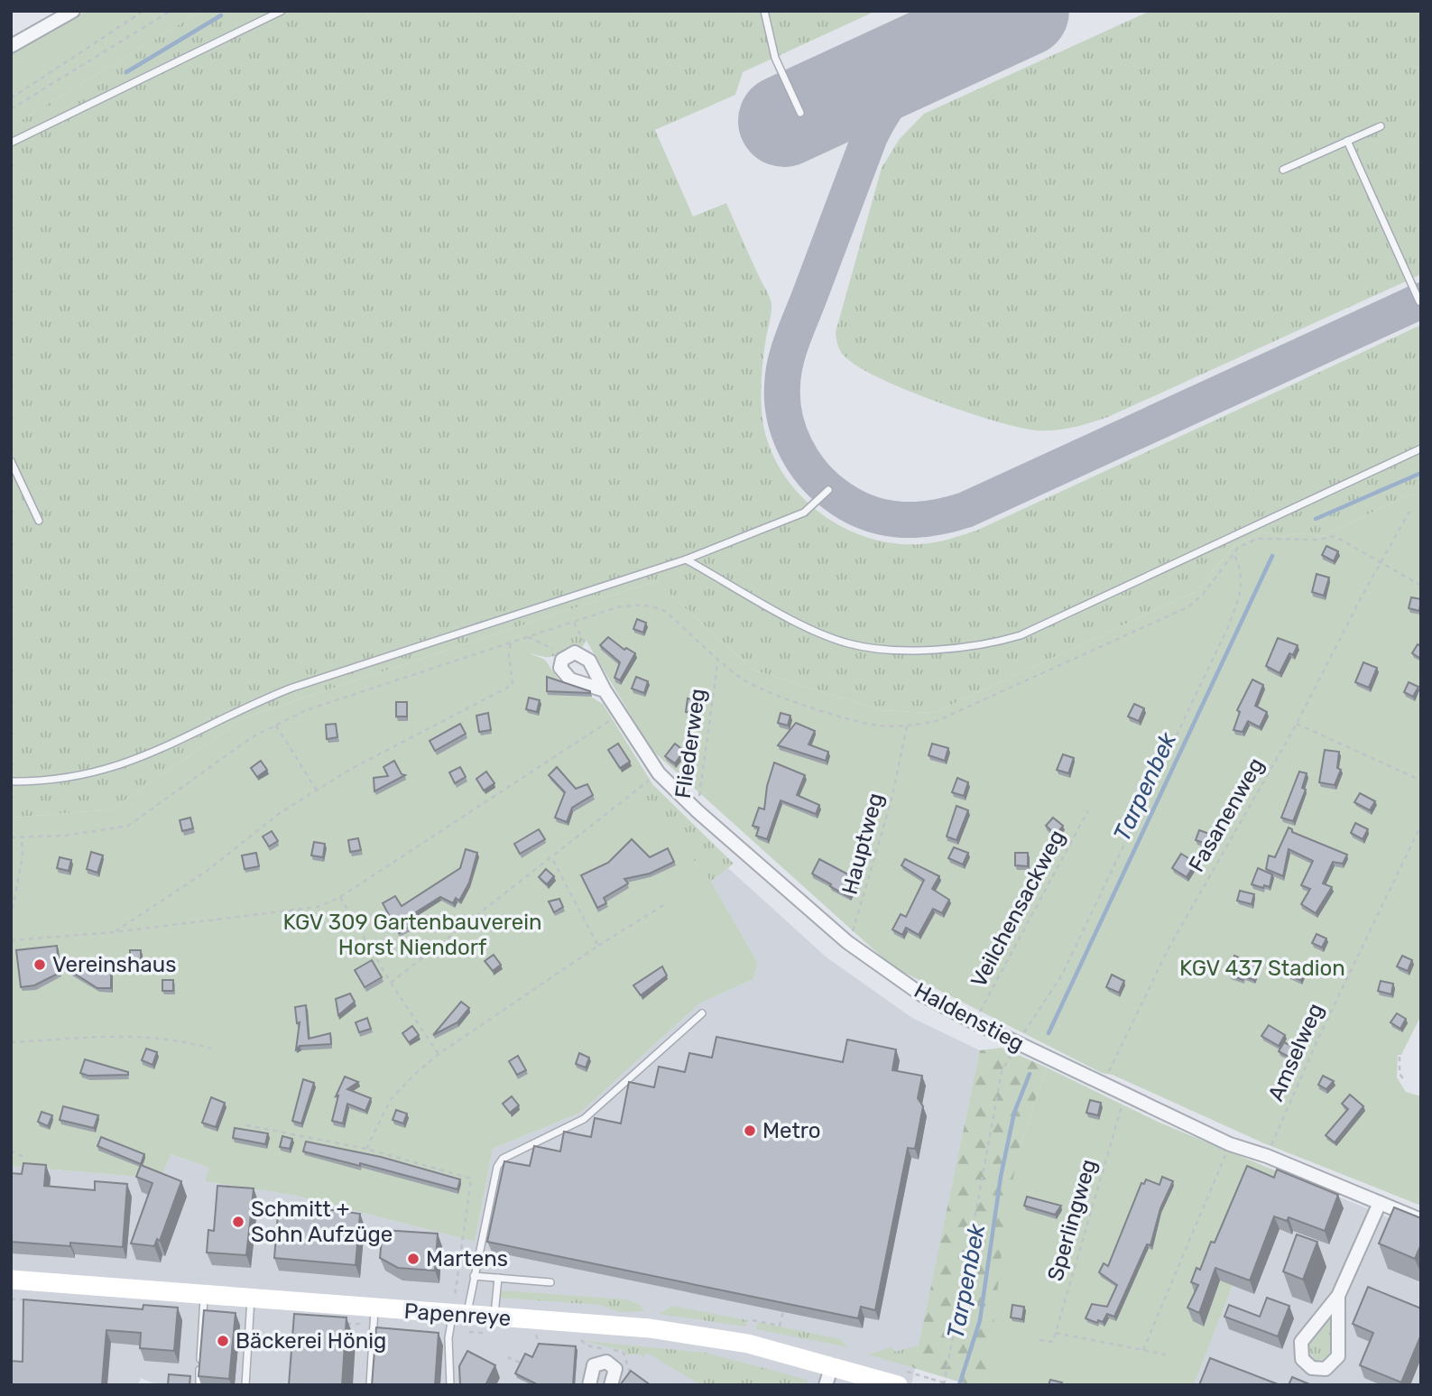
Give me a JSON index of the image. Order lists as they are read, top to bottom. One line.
{"streets":{"main road":["Papenreye"],"street":["Haldenstieg"],"path":["Fliederweg","Fasanenweg","Hauptweg","Veilchensackweg","Amselweg","Sperlingweg"]},"crossings":[["Fliederweg","Haldenstieg"],["Fasanenweg","Haldenstieg"],["Hauptweg","Haldenstieg"],["Veilchensackweg","Haldenstieg"],["Haldenstieg","Amselweg"],["Haldenstieg","Sperlingweg"]],"water":["Tarpenbek"],"parks":["KGV 309 Gartenbauverein Horst Niendorf","KGV 437 Stadion"],"places":["Vereinshaus","Metro","Schmitt + Sohn Aufzüge","Martens","Bäckerei Hönig"]}
